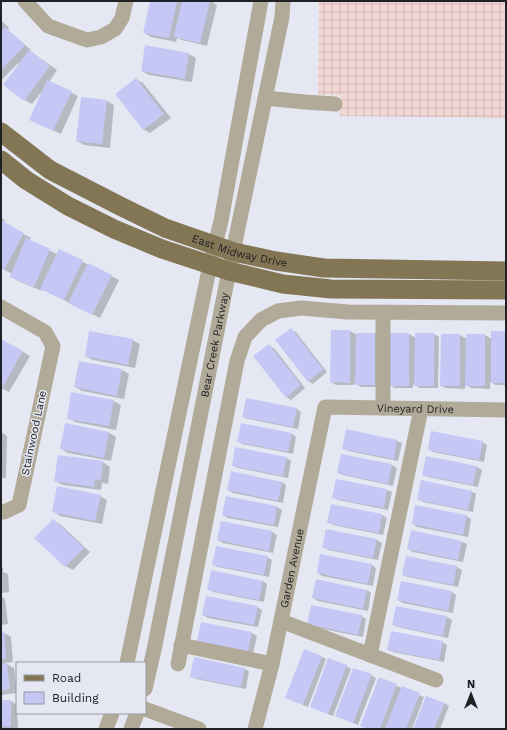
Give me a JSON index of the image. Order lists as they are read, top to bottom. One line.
{"streets":{"main road":["East Midway Drive"],"street":["Bear Creek Parkway","Vineyard Drive","Stainwood Lane","Garden Avenue"]},"crossings":[["East Midway Drive","Bear Creek Parkway"],["Vineyard Drive","Garden Avenue"]],"legend":["Road","Building"],"north":"top"}
